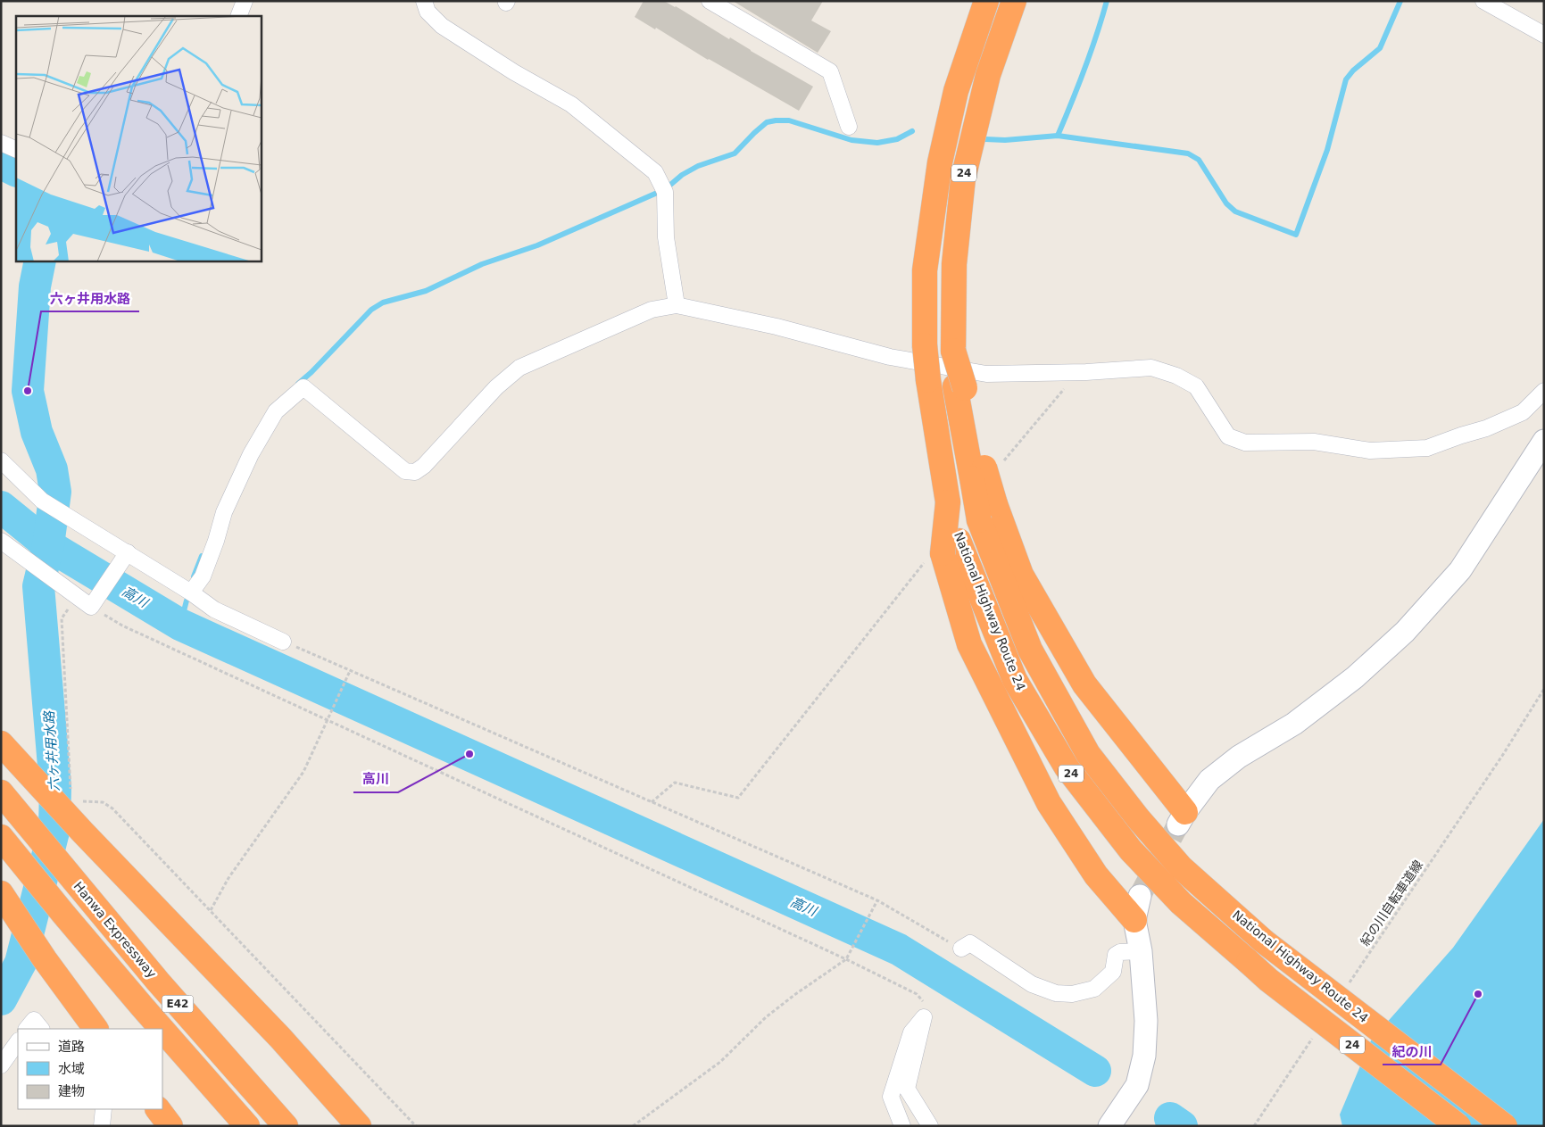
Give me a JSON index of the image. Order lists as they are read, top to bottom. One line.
{"streets":{"highway":["24","National Highway Route 24","Hanwa Expressway","E42"],"path":["紀の川自転車道線"]},"crossings":[["24","National Highway Route 24"]],"water":["高川","六ヶ井用水路"],"places":["六ヶ井用水路","高川","紀の川"],"legend":["道路","水域","建物"]}
